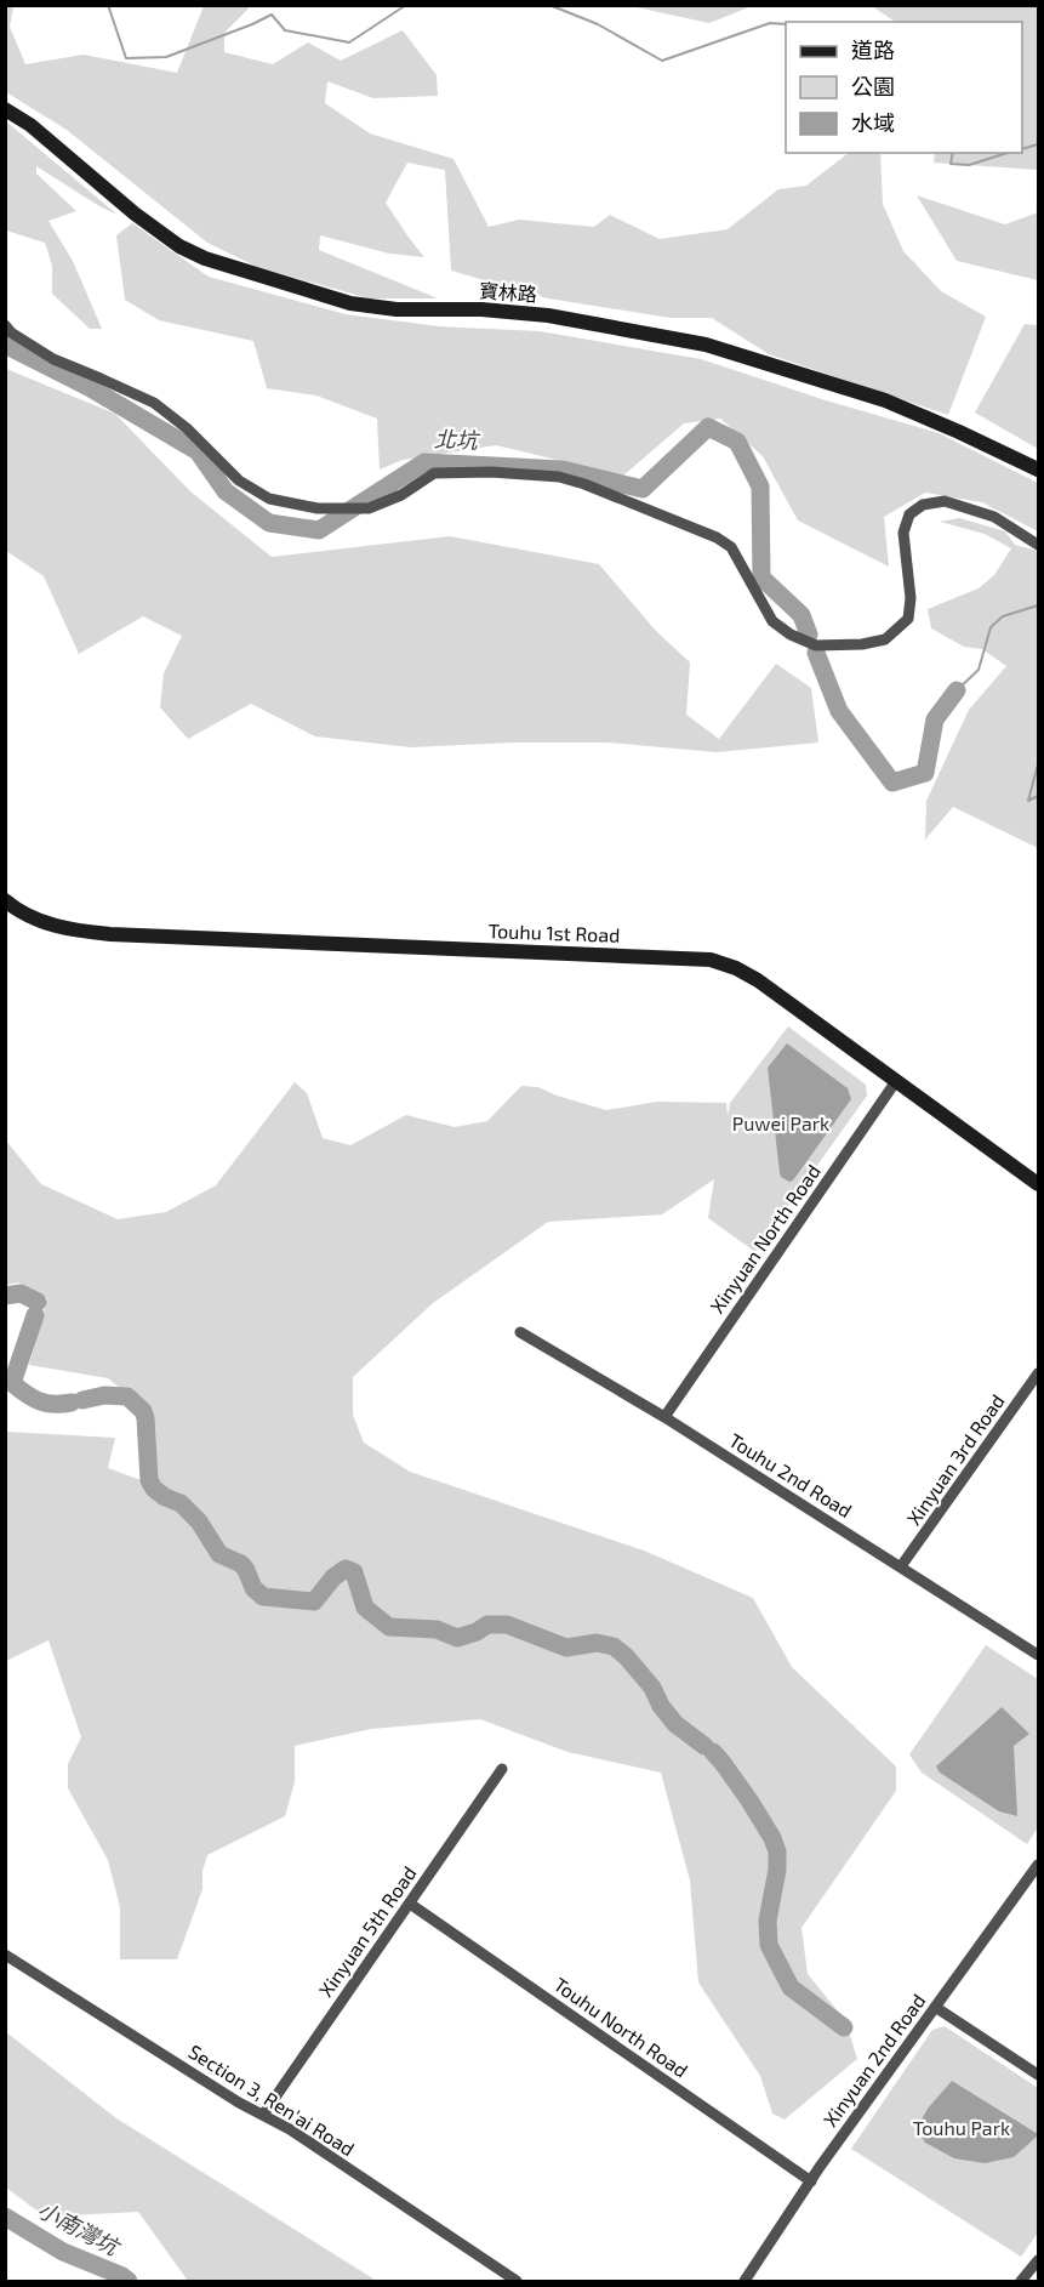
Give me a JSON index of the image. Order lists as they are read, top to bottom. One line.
{"streets":{"main road":["寶林路","Touhu 1st Road"],"street":["Xinyuan North Road","Xinyuan 3rd Road","Touhu 2nd Road","Xinyuan 5th Road","Touhu North Road","Xinyuan 2nd Road","Section 3, Ren'ai Road"]},"crossings":[["Touhu 1st Road","Xinyuan North Road"],["Xinyuan North Road","Touhu 2nd Road"],["Xinyuan 3rd Road","Touhu 2nd Road"],["Xinyuan 5th Road","Touhu North Road"],["Xinyuan 5th Road","Section 3, Ren'ai Road"],["Touhu North Road","Xinyuan 2nd Road"]],"water":["北坑","小南灣坑"],"parks":["Puwei Park","Touhu Park"],"legend":["道路","公園","水域"]}
